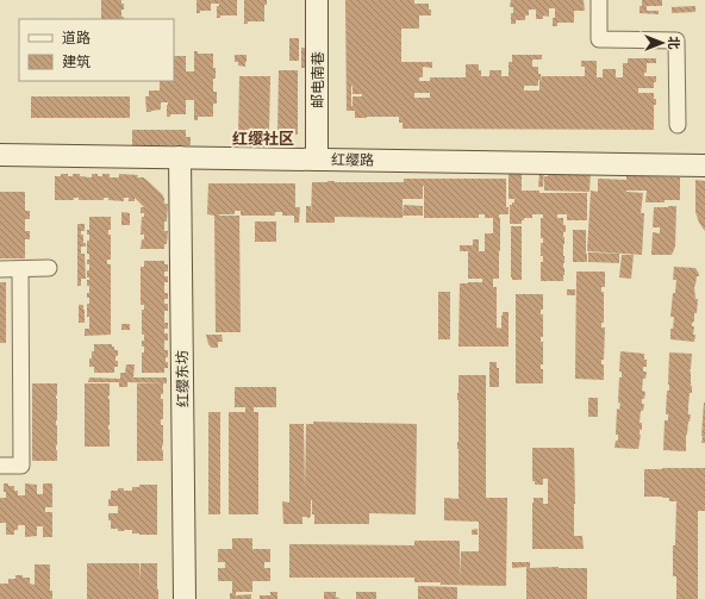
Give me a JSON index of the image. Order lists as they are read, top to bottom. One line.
{"streets":{"street":["邮电南巷","红缨路","红缨东坊"]},"crossings":[["邮电南巷","红缨路"],["红缨路","红缨东坊"]],"districts":["红缨社区"],"legend":["道路","建筑"],"north":"right"}
